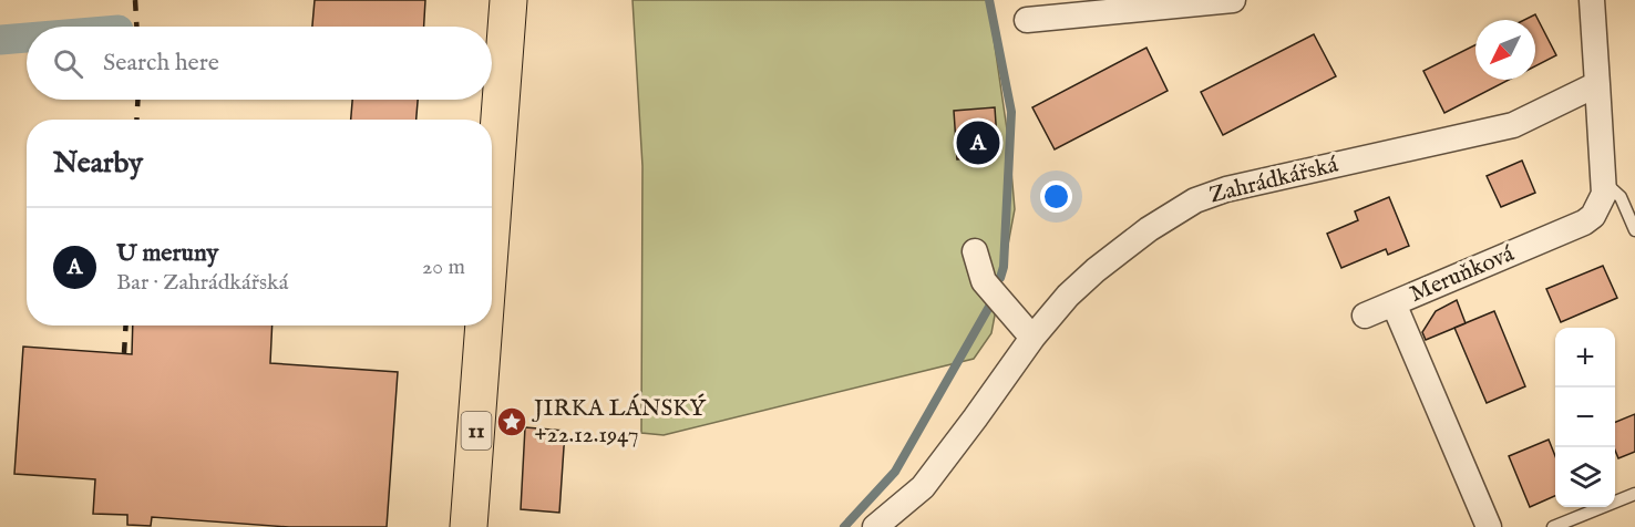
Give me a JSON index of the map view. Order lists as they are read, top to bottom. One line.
{"streets":{"main road":["11"],"street":["Zahrádkářská","Meruňková"]},"crossings":[["Zahrádkářská","Meruňková"]],"places":{"place":["JIRKA LÁNSKÝ +22.12.1947"]},"north":"bottom left","page":{"search":"Search here","pins":"A","heading":"Nearby","list":[{"mark":"A","name":"U meruny","note":"Bar · Zahrádkářská","value":"20 m"}],"map_buttons":["+","−"]}}
